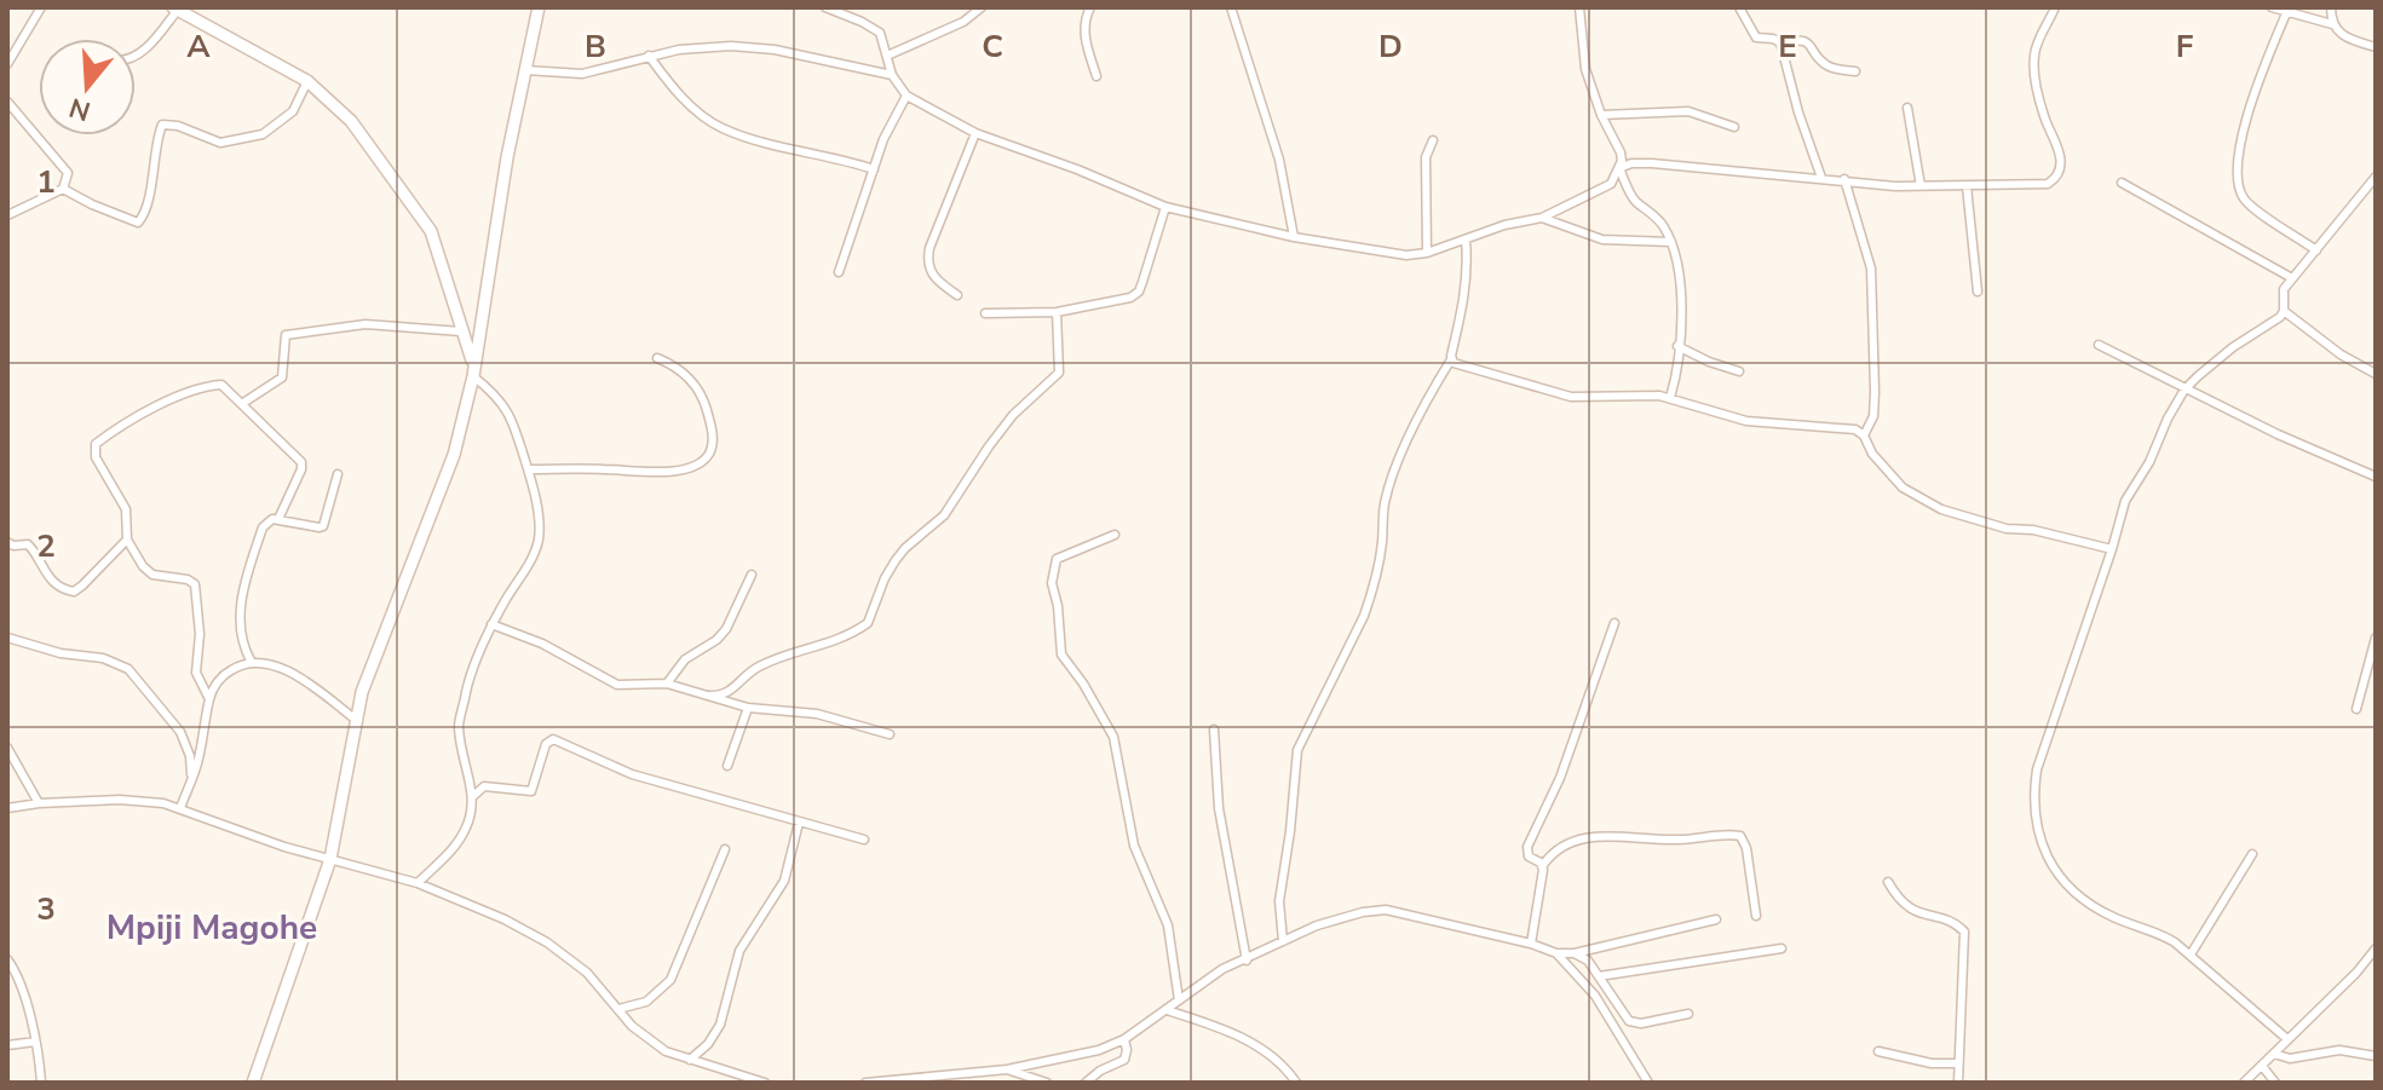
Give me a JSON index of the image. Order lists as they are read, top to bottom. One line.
{"districts":["Mpiji Magohe"],"north":"bottom","grid":{"columns":["A","B","C","D","E","F"],"rows":["1","2","3"]}}
